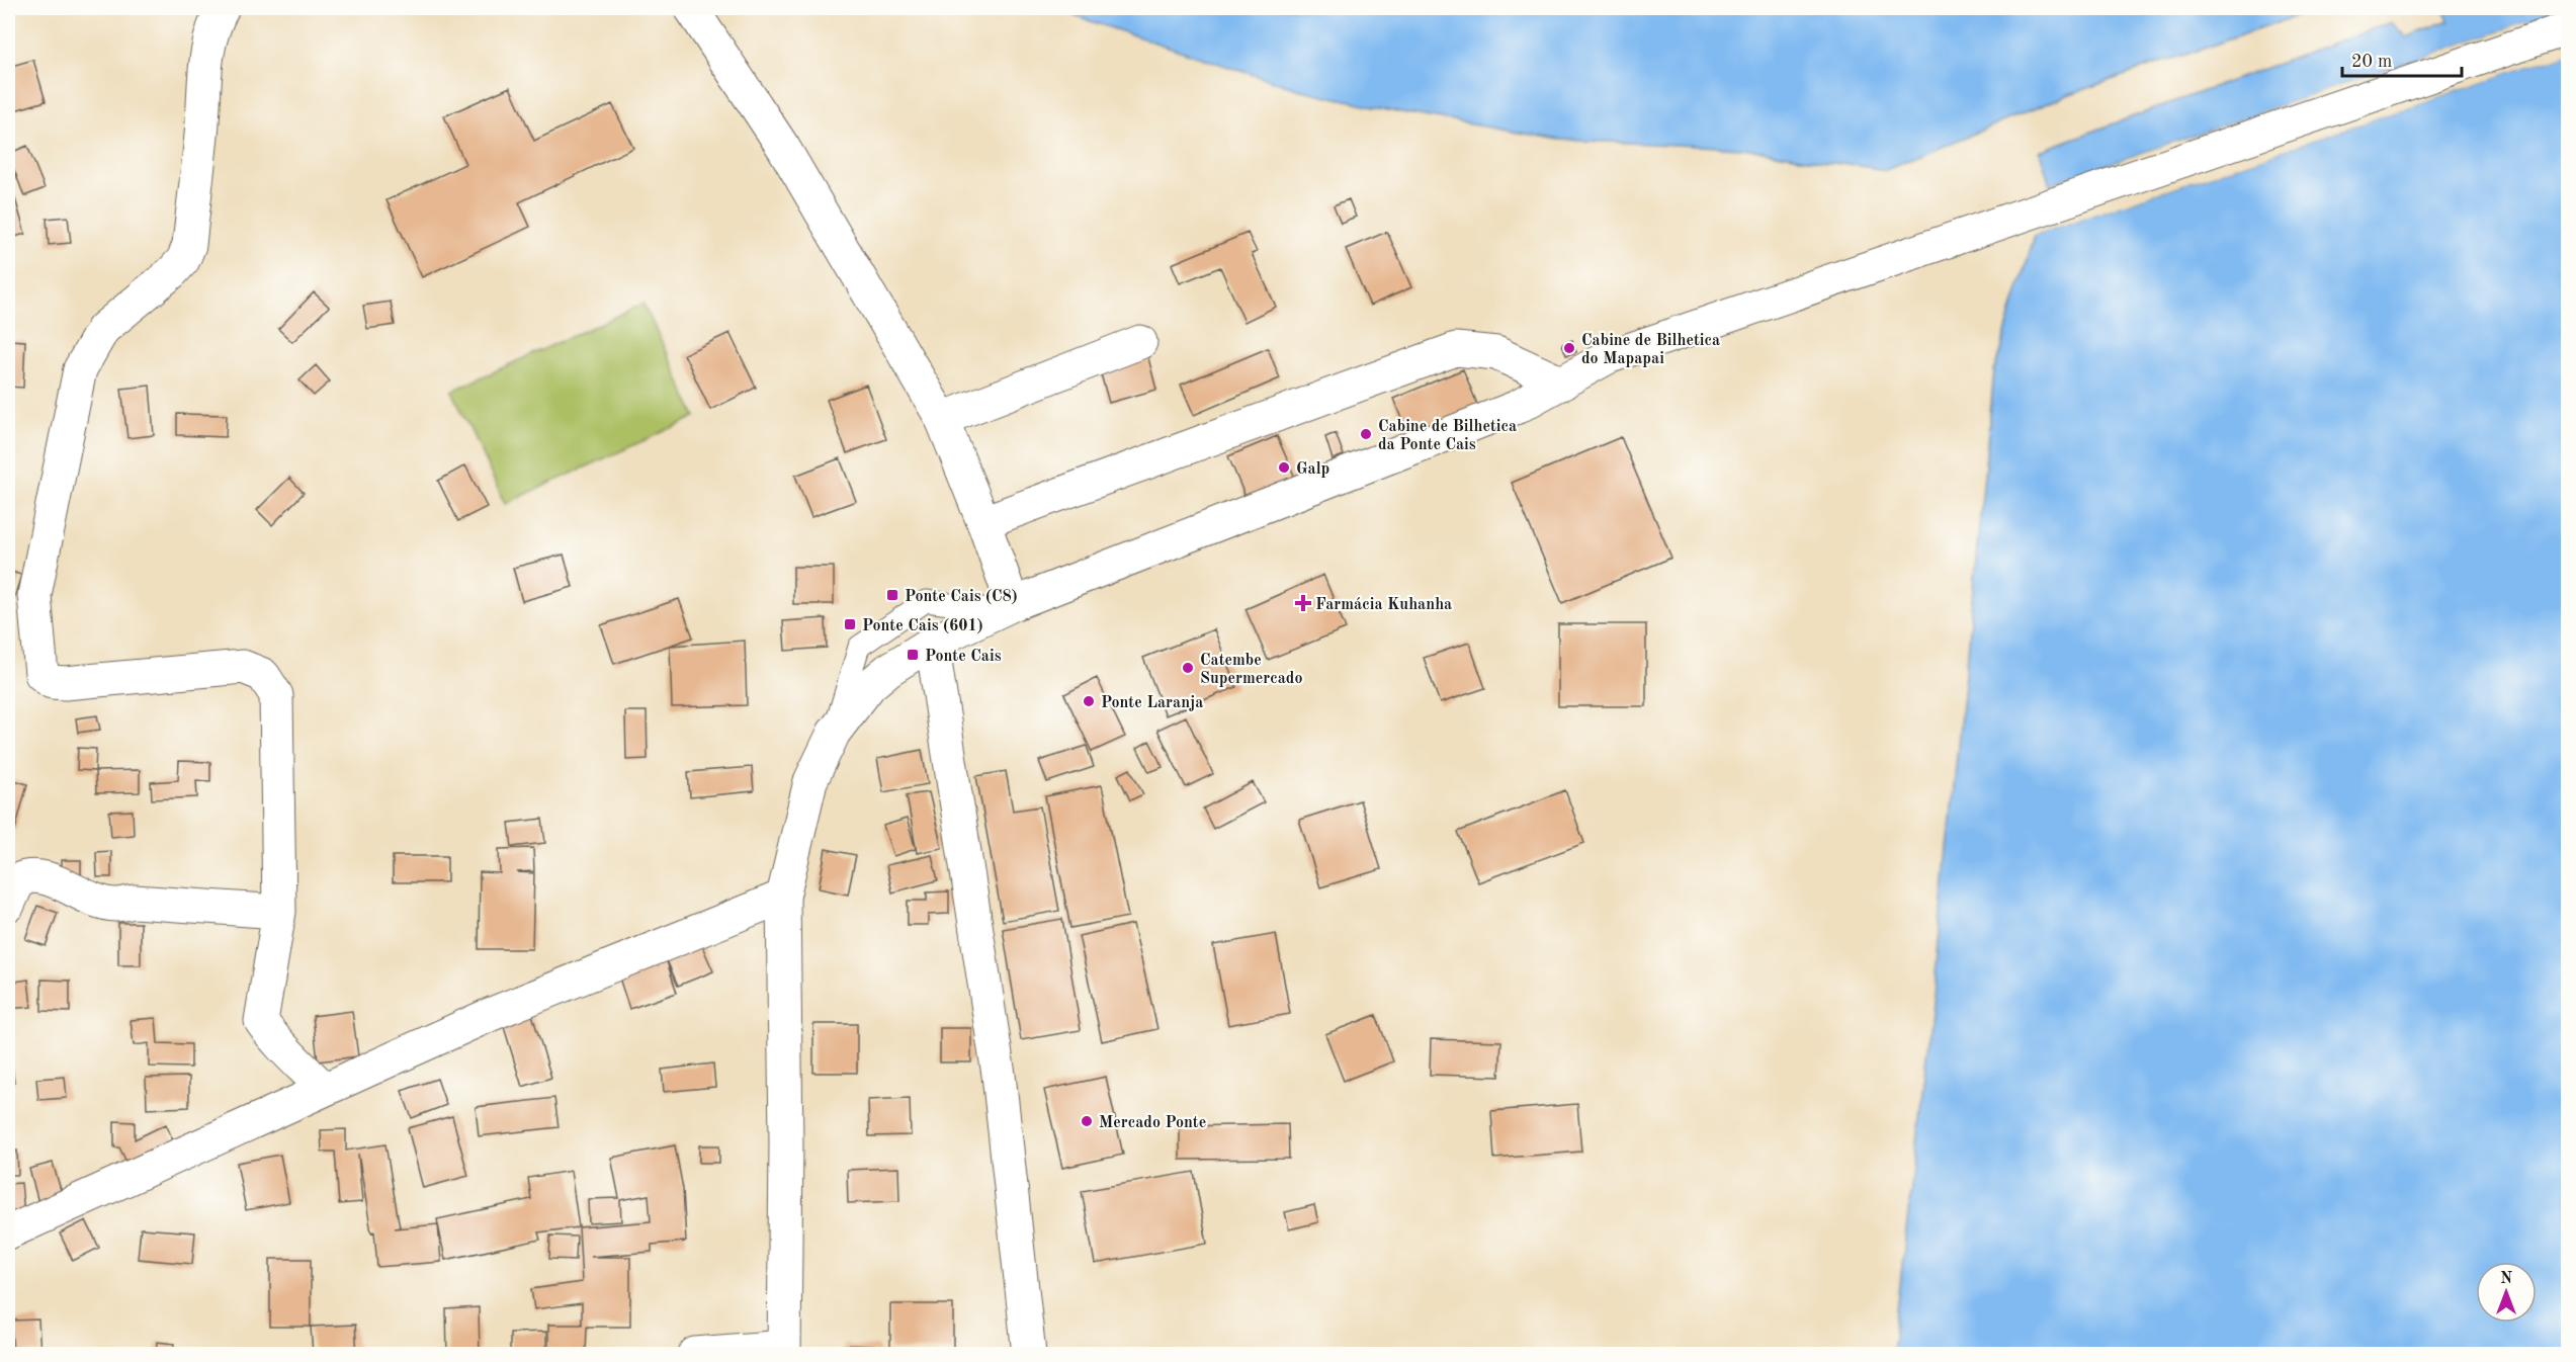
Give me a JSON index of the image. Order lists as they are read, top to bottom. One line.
{"places":{"other":["Cabine de Bilhetica do Mapapai","Cabine de Bilhetica da Ponte Cais","Galp","Catembe Supermercado","Ponte Laranja","Mercado Ponte"],"transit":["Ponte Cais (C8)","Ponte Cais (601)","Ponte Cais"],"health":["Farmácia Kuhanha"]},"scale_bar":"20 m","north":"top"}
